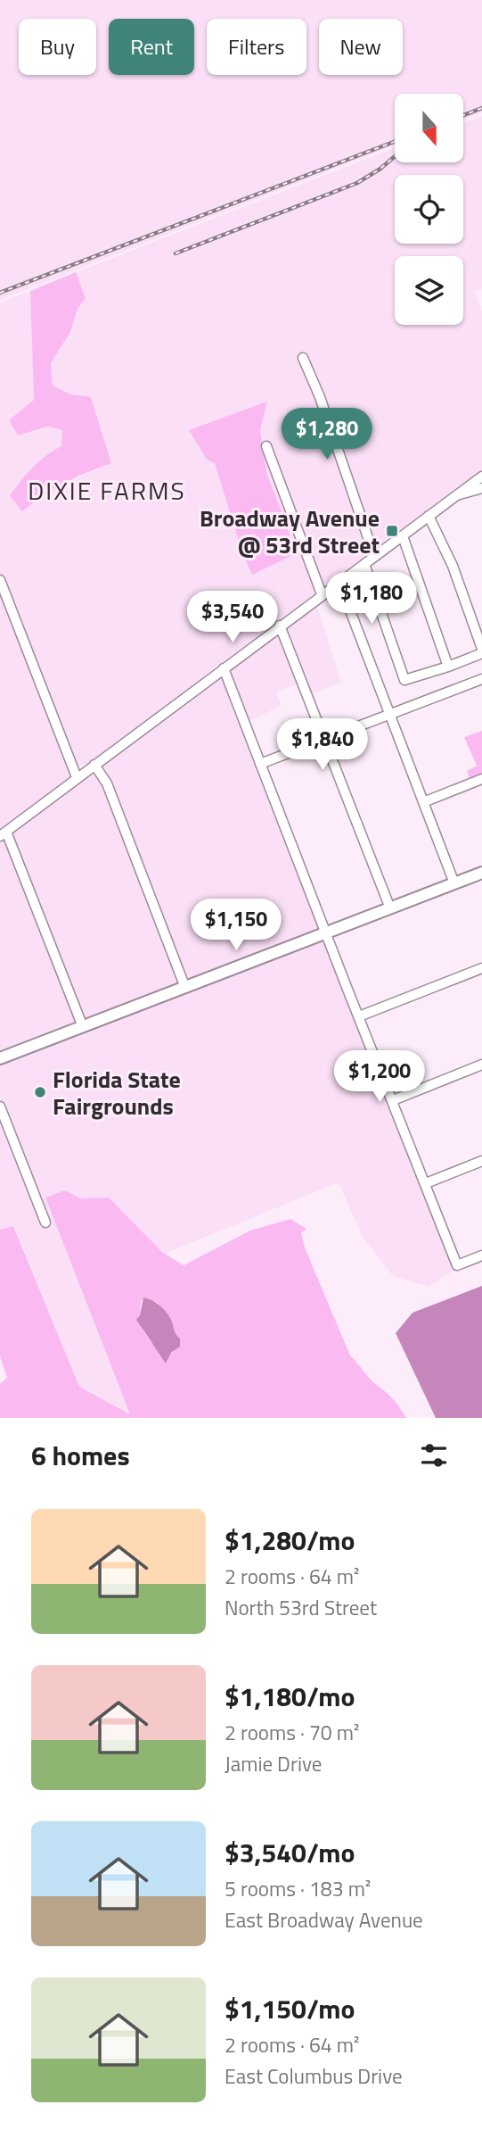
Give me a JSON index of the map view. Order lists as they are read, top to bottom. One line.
{"districts":["DIXIE FARMS"],"places":{"transit":["Broadway Avenue @ 53rd Street"],"other":["Florida State Fairgrounds"]},"north":"bottom","page":{"chip":["Buy","Rent","Filters","New"],"price":["$1,280","$1,180","$3,540","$1,840","$1,150","$1,200"],"heading":"6 homes","list":[{"name":"$1,280/mo","note":"2 rooms · 64 m² · North 53rd Street"},{"name":"$1,180/mo","note":"2 rooms · 70 m² · Jamie Drive"},{"name":"$3,540/mo","note":"5 rooms · 183 m² · East Broadway Avenue"},{"name":"$1,150/mo","note":"2 rooms · 64 m² · East Columbus Drive"}]}}
